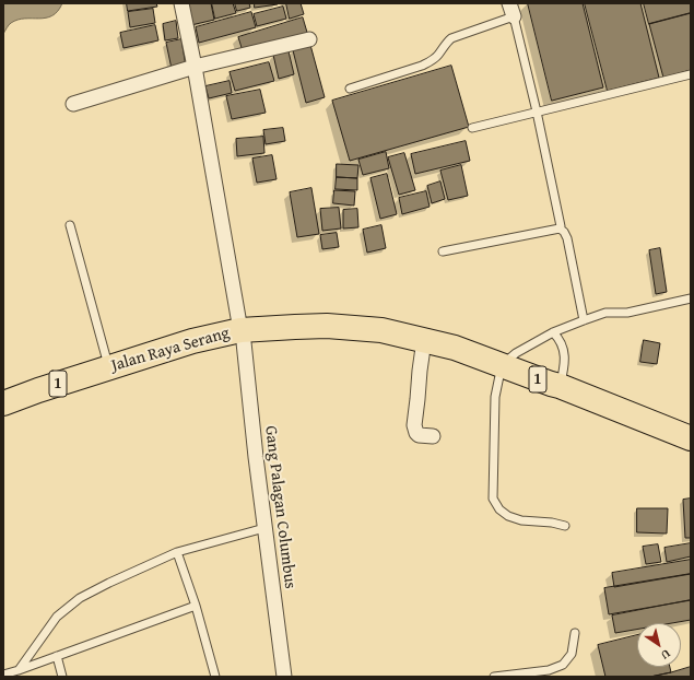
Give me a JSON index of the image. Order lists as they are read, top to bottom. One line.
{"streets":{"highway":["Jalan Raya Serang","1"],"street":["Gang Palagan Columbus"]},"crossings":[["Jalan Raya Serang","1"],["Jalan Raya Serang","Gang Palagan Columbus"]],"north":"bottom right"}
